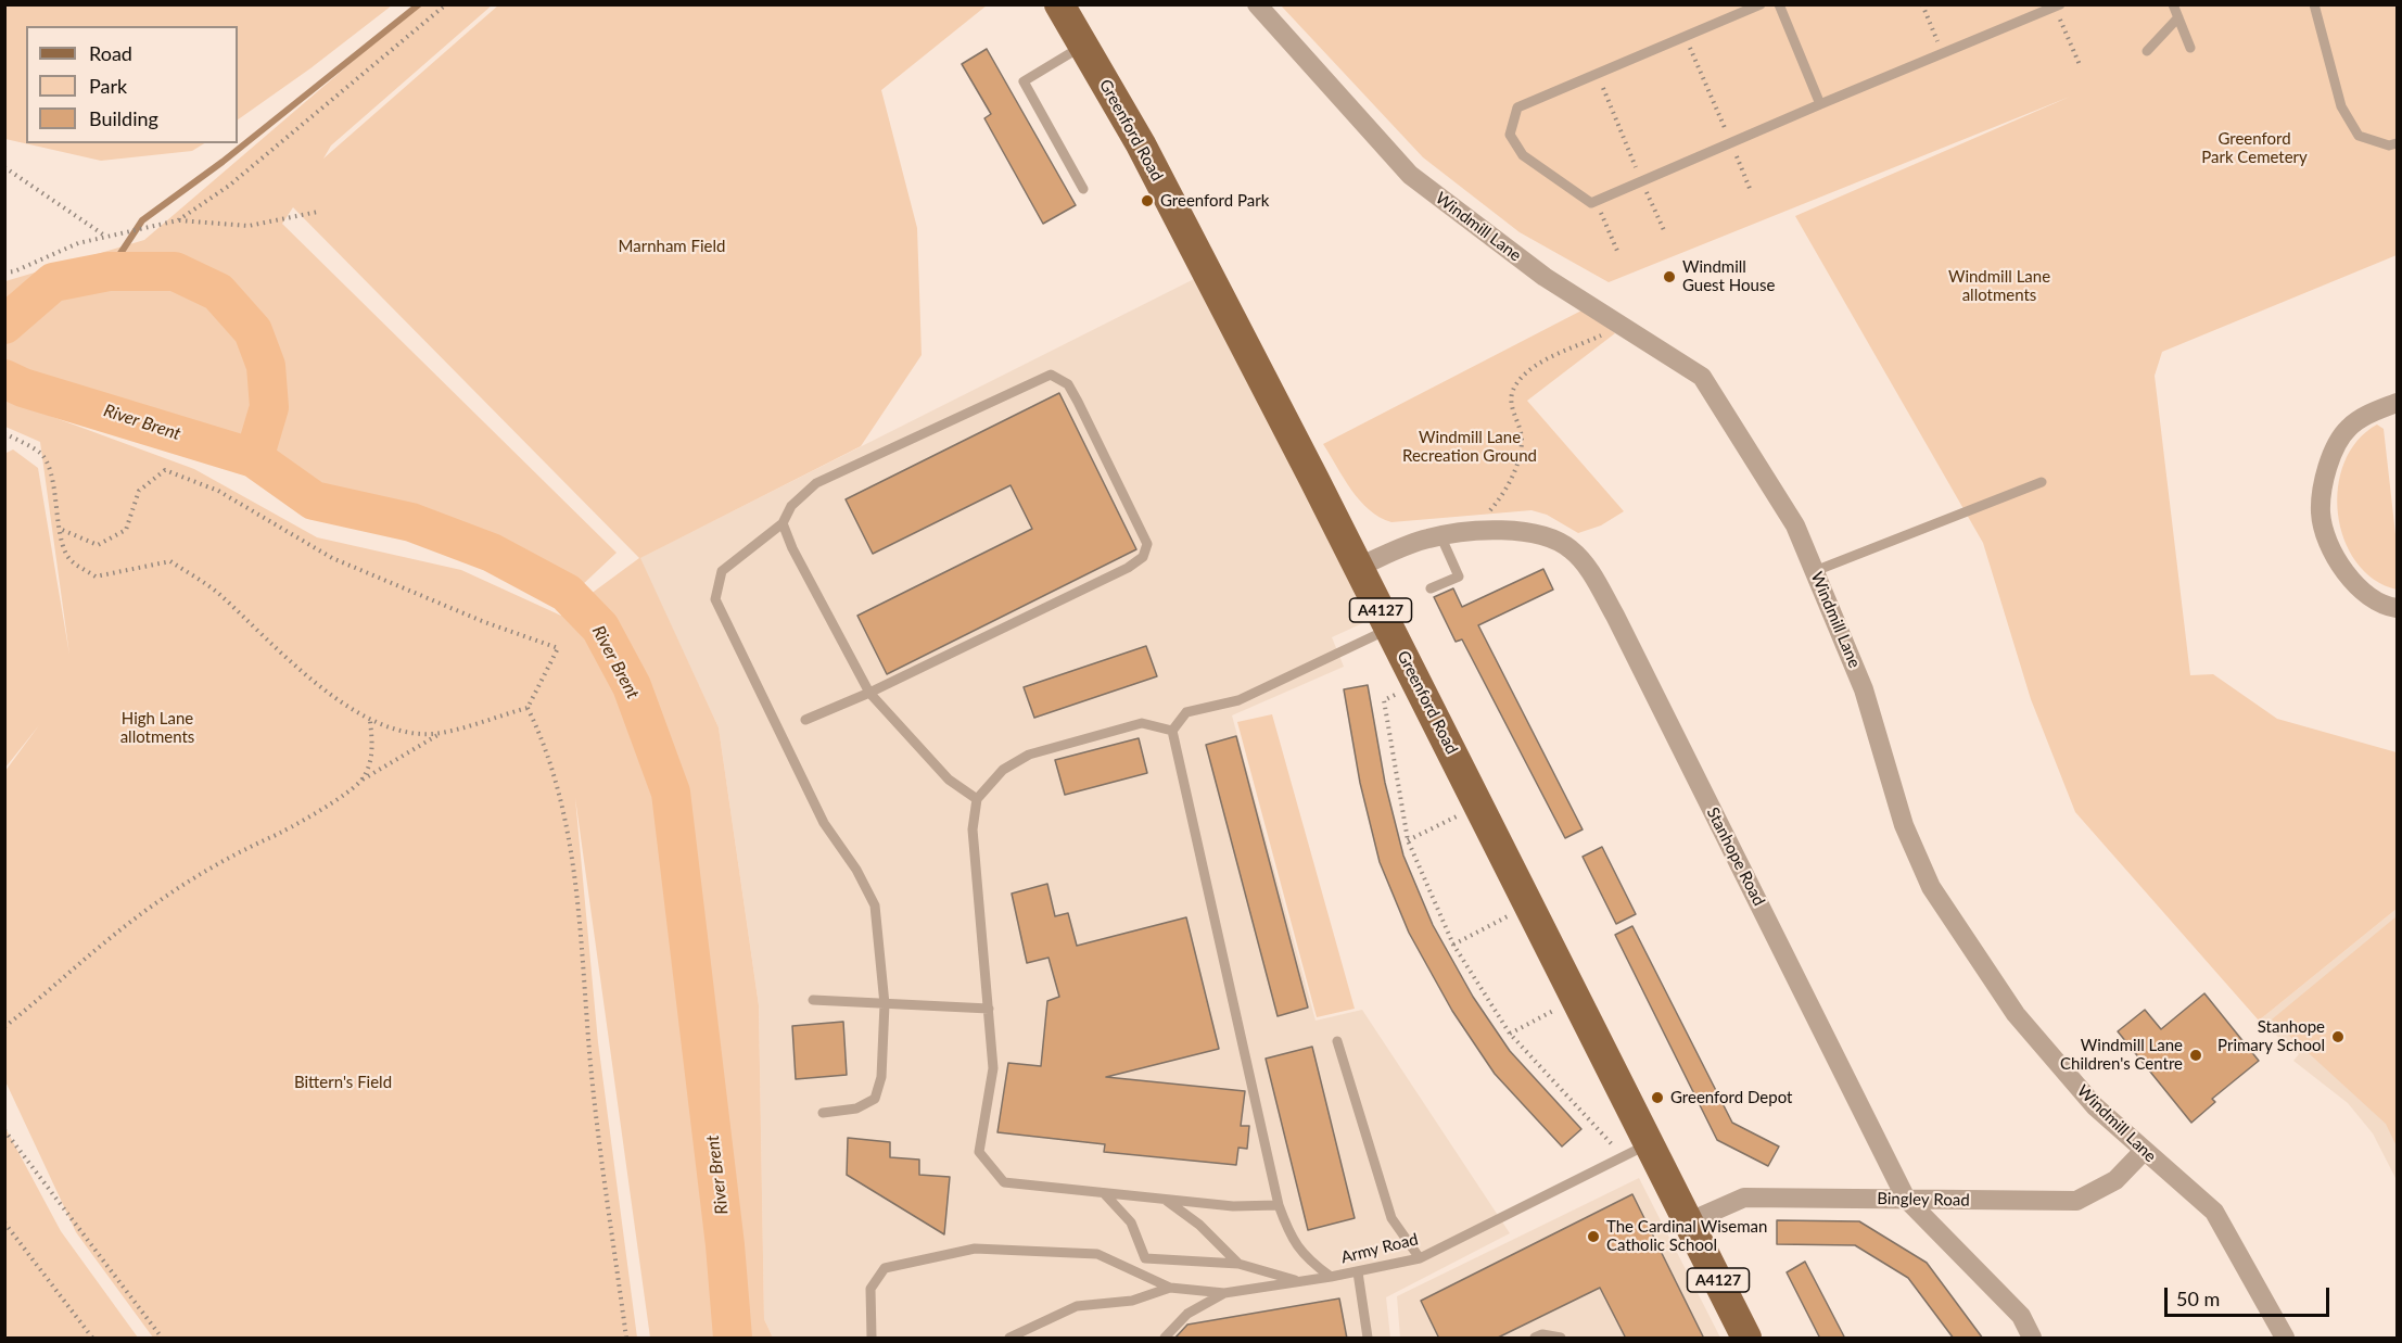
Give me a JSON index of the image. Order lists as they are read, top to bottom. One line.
{"streets":{"main road":["Greenford Road","A4127"],"street":["Windmill Lane","Stanhope Road","Bingley Road"],"lane":["Army Road"]},"crossings":[["Greenford Road","Stanhope Road"],["Greenford Road","Bingley Road"],["Greenford Road","Army Road"],["Windmill Lane","Bingley Road"],["Stanhope Road","Bingley Road"]],"water":["River Brent"],"parks":["Greenford Park Cemetery","Marnham Field","Windmill Lane allotments","Windmill Lane Recreation Ground","High Lane allotments","Bittern's Field"],"places":["Greenford Park","Windmill Guest House","Stanhope Primary School","Windmill Lane Children's Centre","Greenford Depot","The Cardinal Wiseman Catholic School"],"legend":["Road","Park","Building"],"scale_bar":"50 m"}
